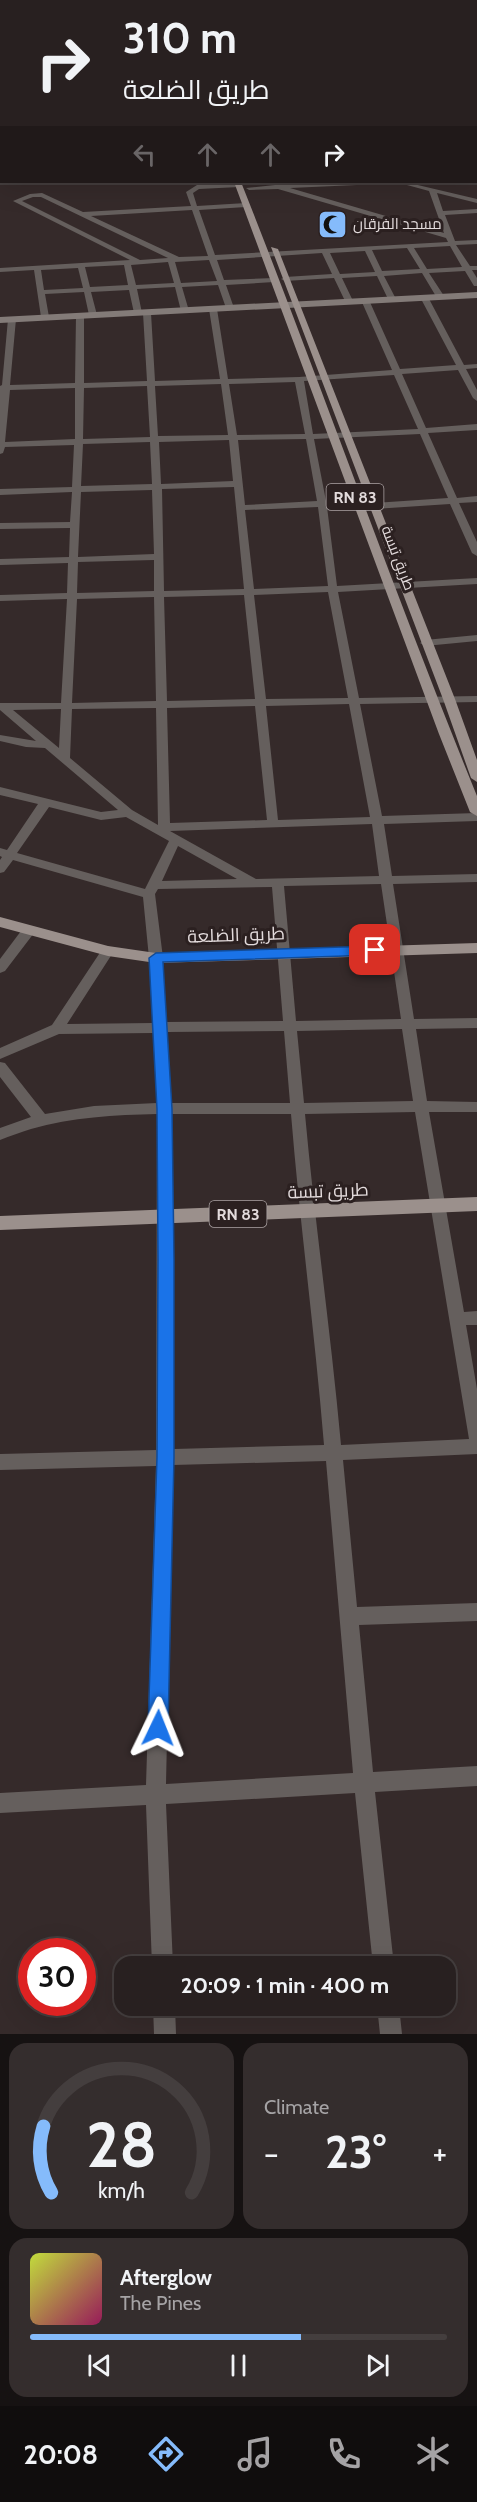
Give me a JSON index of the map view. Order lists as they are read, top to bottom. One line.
{"streets":{"main road":["RN 83","طريق تبسة","طريق الضلعة"]},"places":{"mosque":["مسجد الفرقان"]},"page":{"turn":["310 m","طريق الضلعة"],"limit":"30","trip":"20:09 · 1 min · 400 m","tile":"Climate","heat":["−","23°","+"],"song":["Afterglow","The Pines"],"tabs":"20:08","gauge":["28","km/h"]}}
